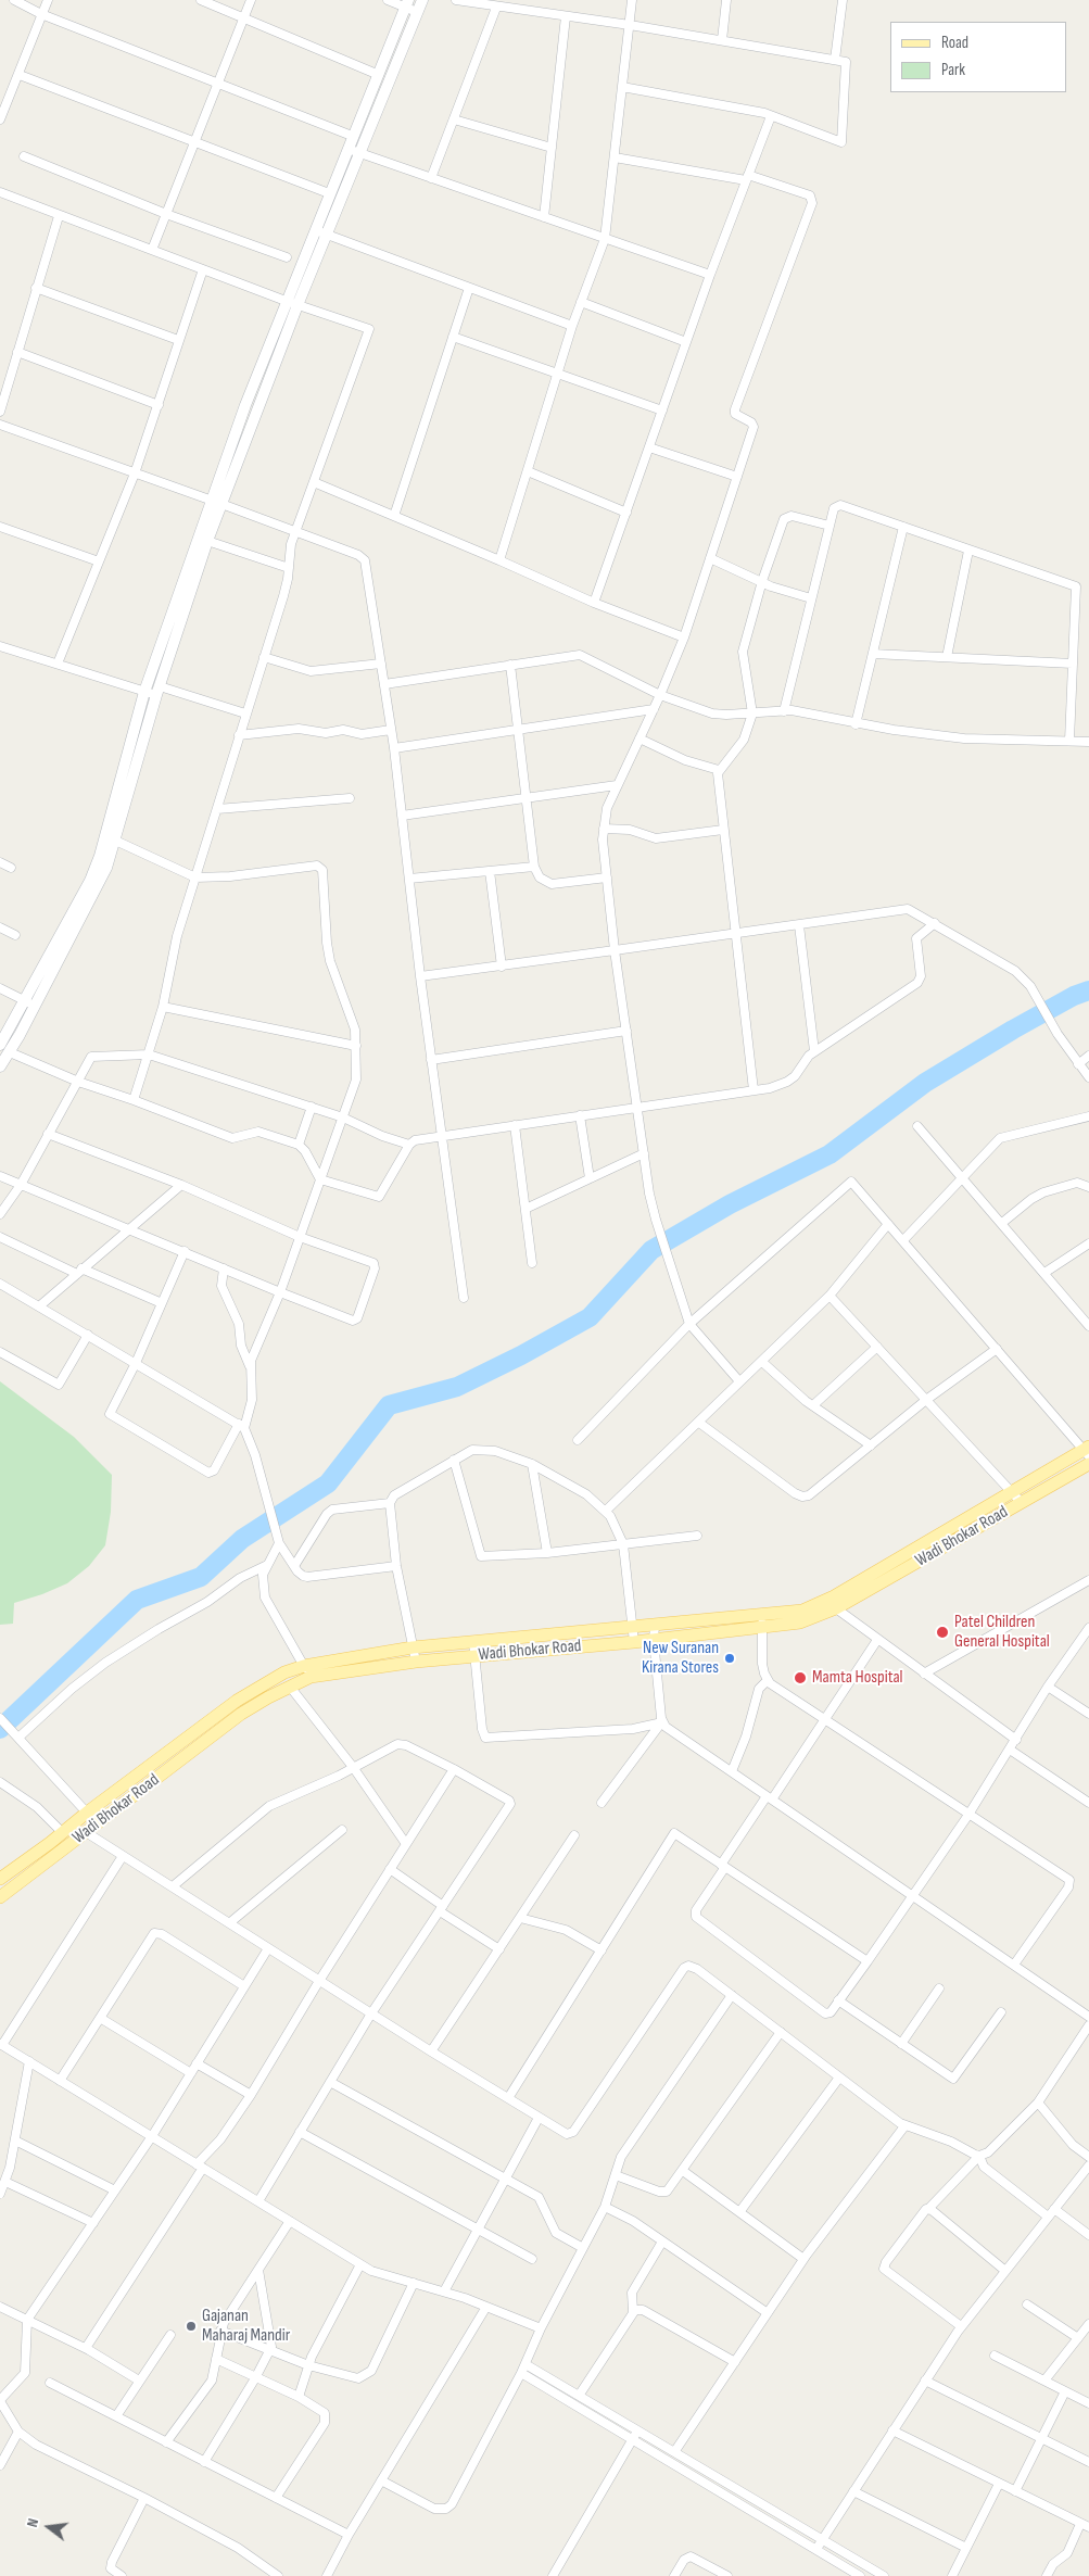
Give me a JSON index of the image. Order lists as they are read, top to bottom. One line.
{"streets":{"main road":["Wadi Bhokar Road"]},"places":["Patel Children General Hospital","New Suranan Kirana Stores","Mamta Hospital","Gajanan Maharaj Mandir"],"legend":["Road","Park"],"north":"left"}
